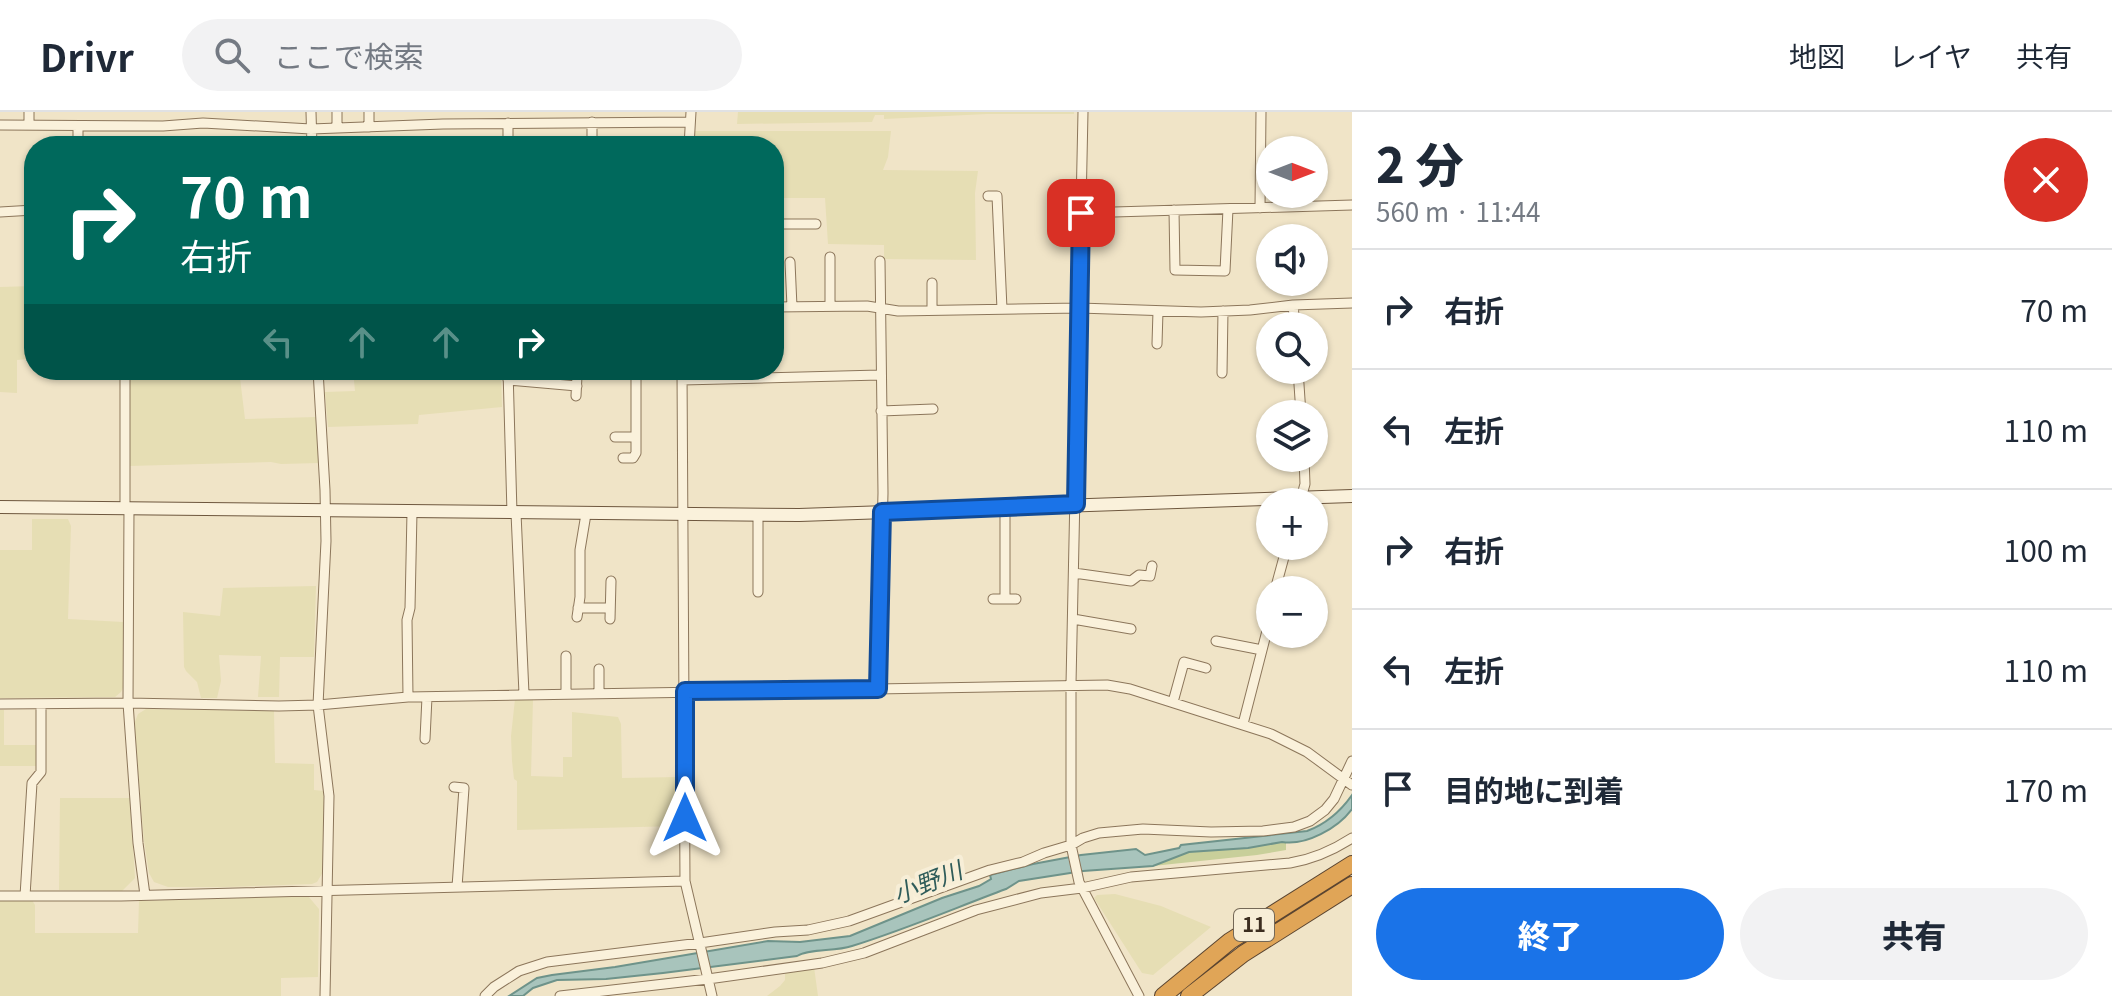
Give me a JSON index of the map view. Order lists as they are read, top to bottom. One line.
{"streets":{"highway":["11"]},"water":["小野川"],"north":"right","page":{"header":"Drivr","search":"ここで検索","nav":["地図","レイヤ","共有"],"heading":["2 分","560 m · 11:44"],"map_buttons":["+","−"],"turn":["70 m","右折"],"list":[{"name":"右折","value":"70 m"},{"name":"左折","value":"110 m"},{"name":"右折","value":"100 m"},{"name":"左折","value":"110 m"},{"name":"目的地に到着","value":"170 m"}],"buttons":["終了","共有"]}}
